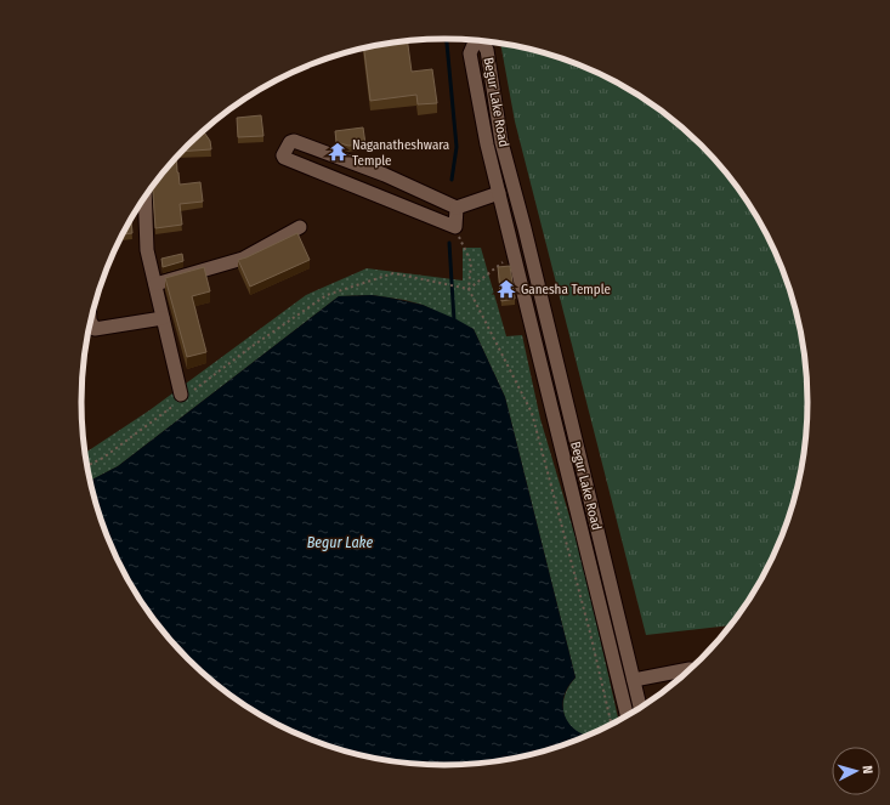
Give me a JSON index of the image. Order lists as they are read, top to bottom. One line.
{"streets":{"main road":["Begur Lake Road"]},"water":["Begur Lake"],"places":{"temple":["Naganatheshwara Temple","Ganesha Temple"]},"north":"right"}
